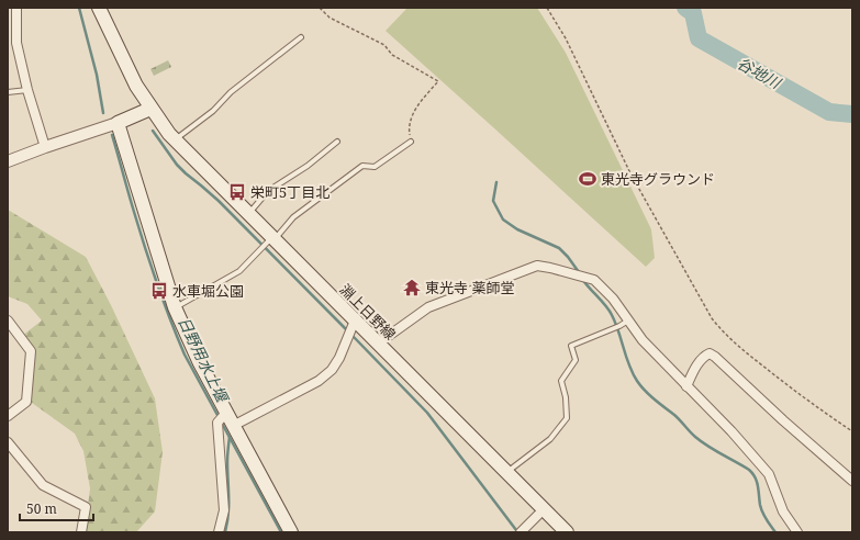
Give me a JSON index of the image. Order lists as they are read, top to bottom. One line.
{"streets":{"main road":["淵上日野線"]},"water":["谷地川","日野用水上堰"],"places":{"sports":["東光寺グラウンド"],"bus stop":["栄町5丁目北","水車堀公園"],"temple":["東光寺 薬師堂"]},"scale_bar":"50 m"}
